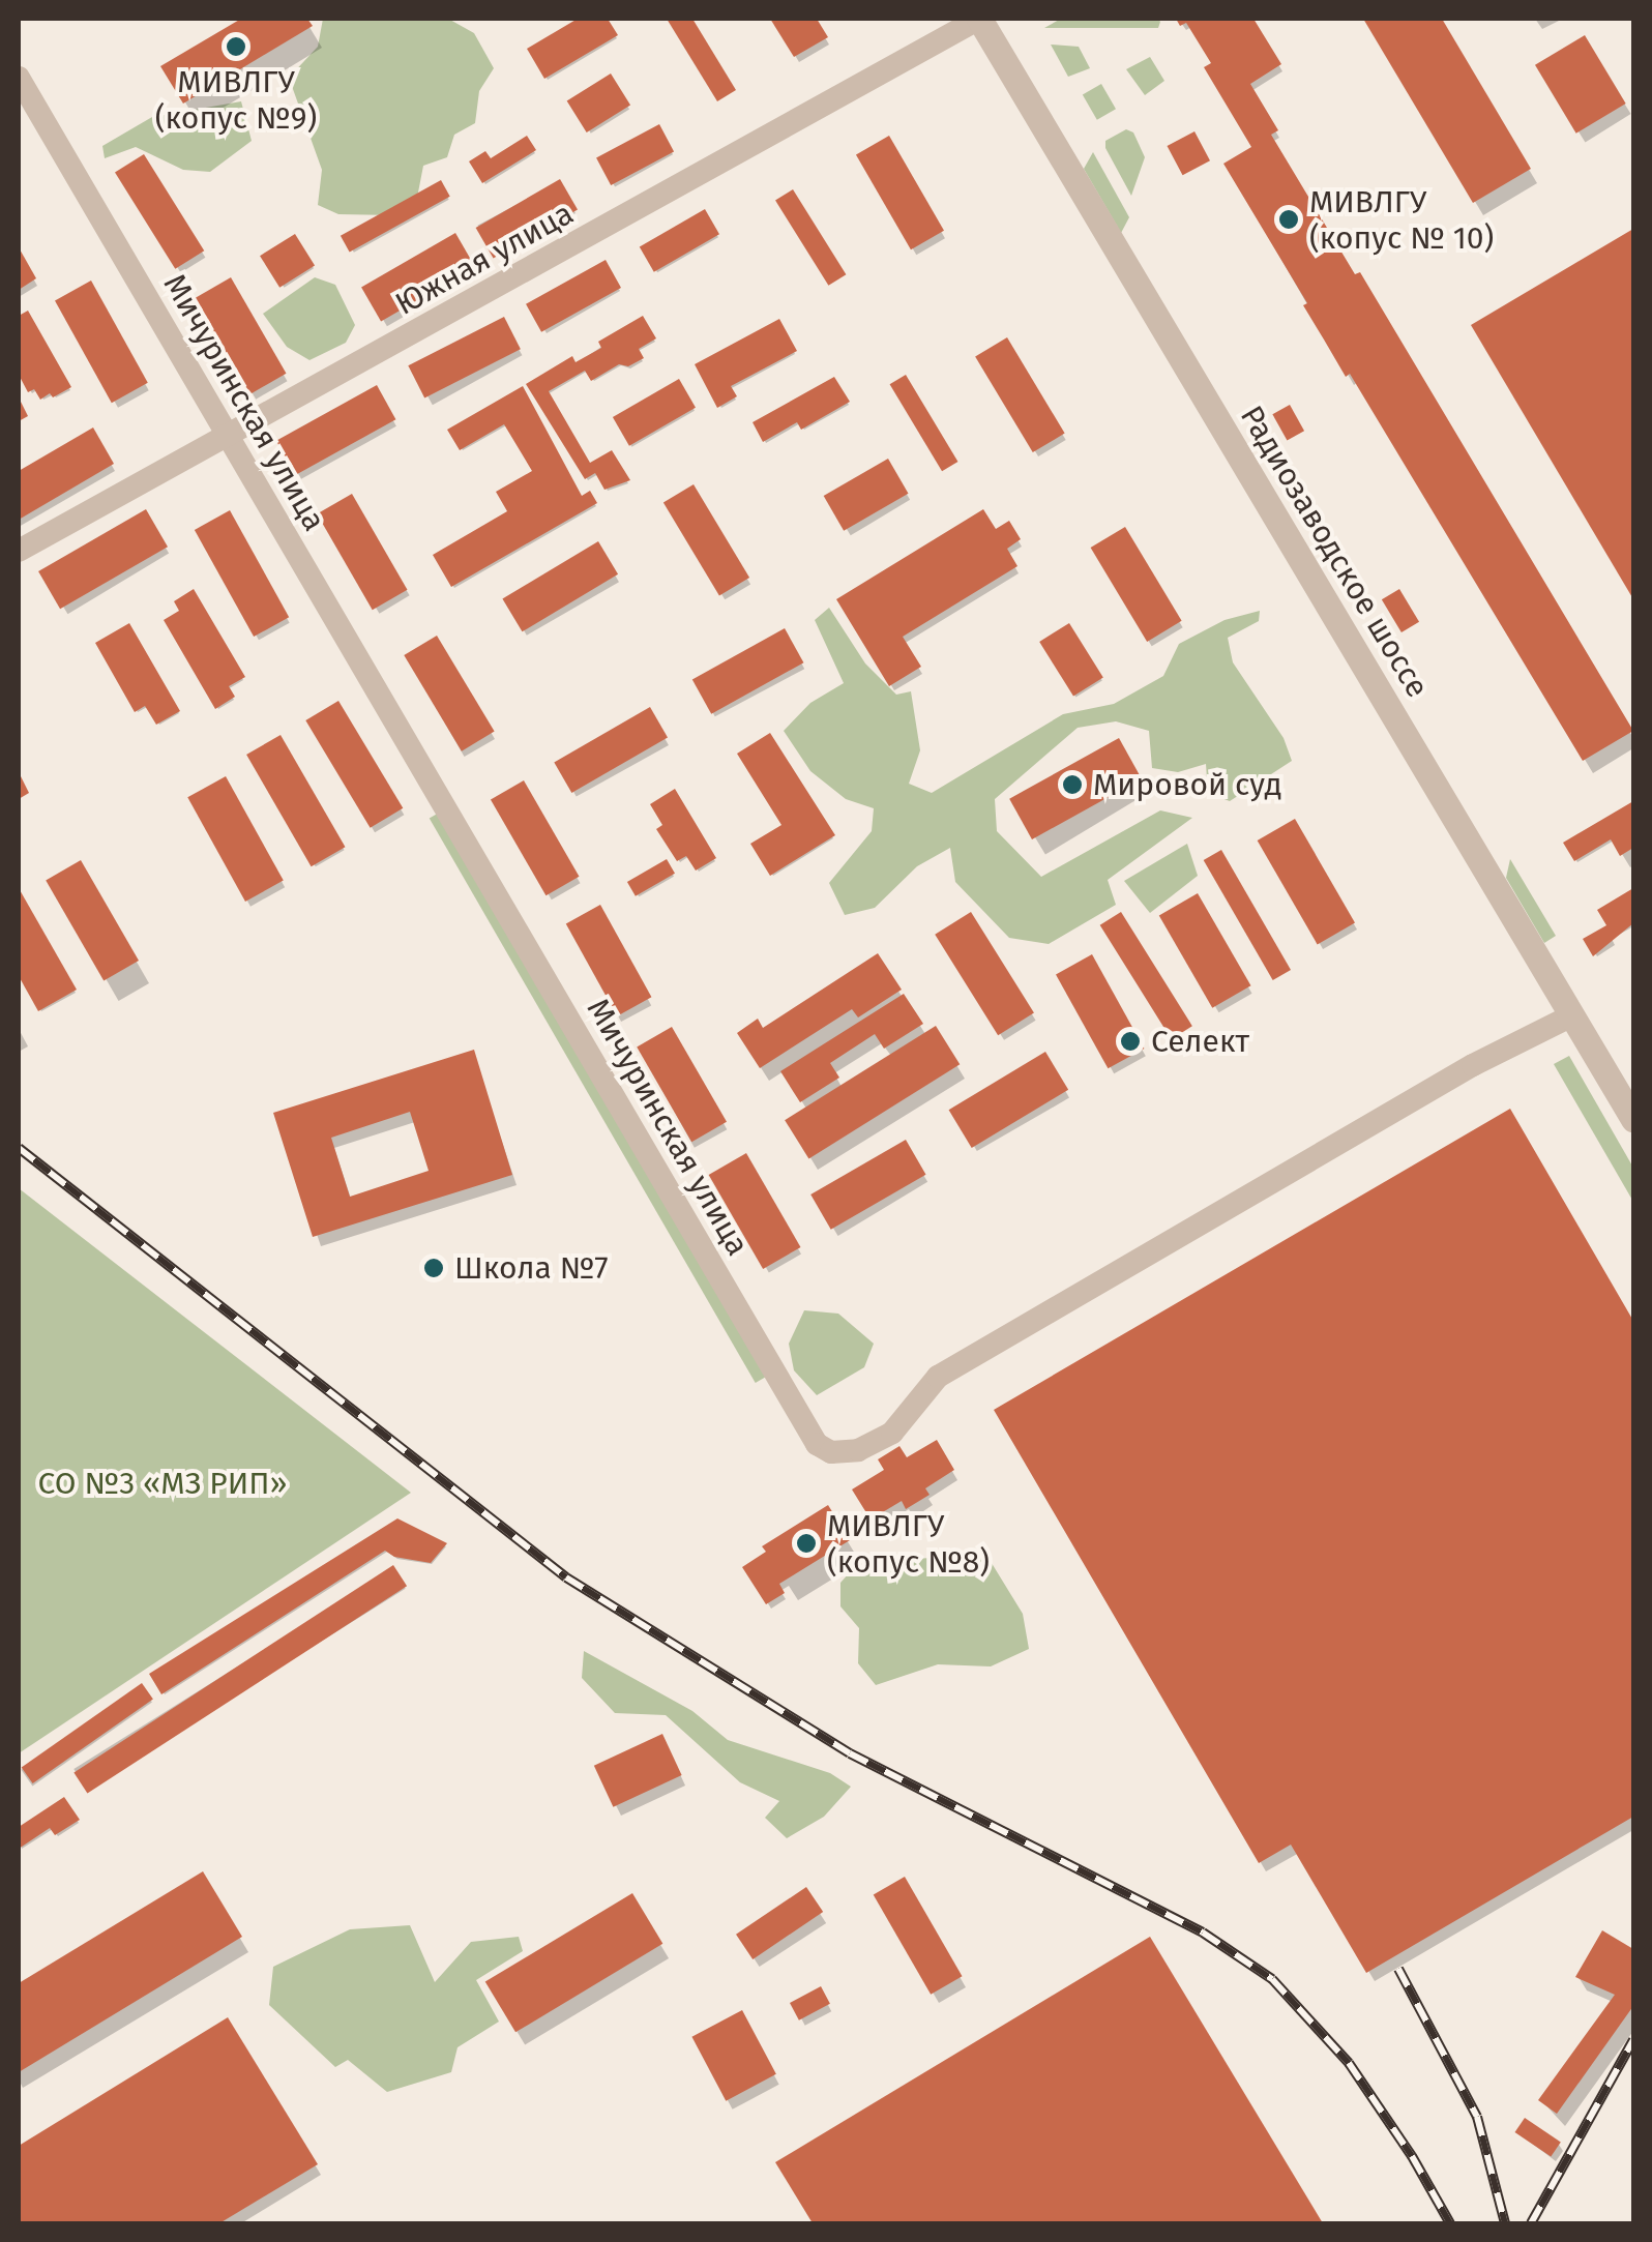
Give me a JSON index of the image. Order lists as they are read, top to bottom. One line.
{"streets":{"street":["Южная улица","Мичуринская улица","Радиозаводское шоссе"]},"crossings":[["Южная улица","Мичуринская улица"],["Южная улица","Радиозаводское шоссе"],["Мичуринская улица","Радиозаводское шоссе"]],"parks":["СО №3 «МЗ РИП»"],"places":["МИВЛГУ (копус №9)","МИВЛГУ (копус № 10)","Мировой суд","Селект","Школа №7","МИВЛГУ (копус №8)"]}
